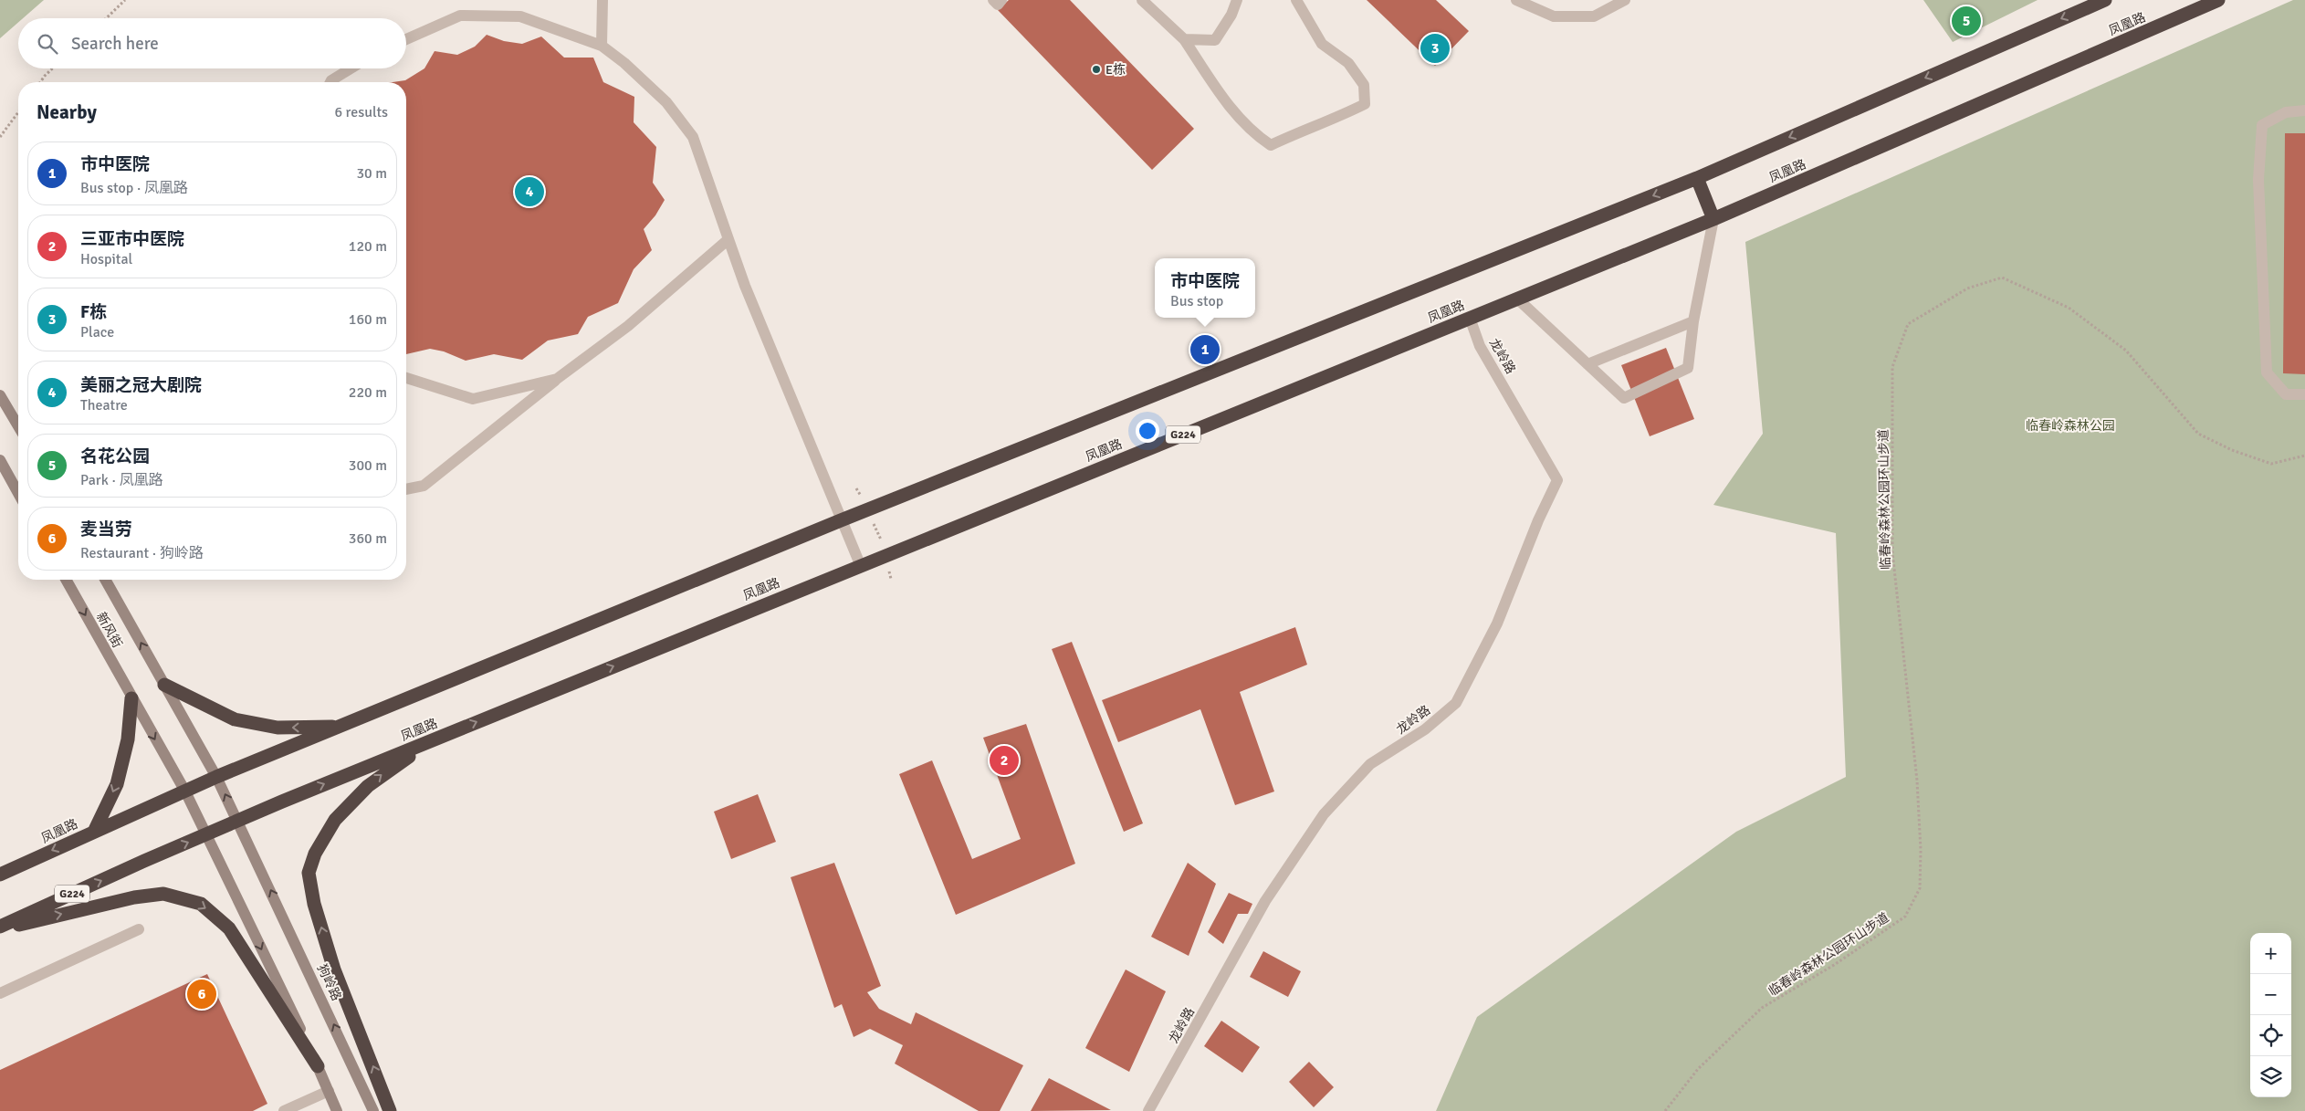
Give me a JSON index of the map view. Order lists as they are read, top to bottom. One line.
{"streets":{"highway":["凤凰路","G224"],"main road":["新风街","狗岭路"],"street":["龙岭路"],"path":["临春岭森林公园环山步道"]},"crossings":[["凤凰路","龙岭路"],["凤凰路","新风街"],["凤凰路","狗岭路"],["新风街","狗岭路"]],"one_way":["狗岭路"],"parks":["临春岭森林公园"],"places":["E栋"],"page":{"pins":["5","3","4","1","2","6"],"search":"Search here","heading":["Nearby","6 results"],"list":[{"mark":"1","name":"市中医院","note":"Bus stop · 凤凰路","value":"30 m"},{"mark":"2","name":"三亚市中医院","note":"Hospital","value":"120 m"},{"mark":"3","name":"F栋","note":"Place","value":"160 m"},{"mark":"4","name":"美丽之冠大剧院","note":"Theatre","value":"220 m"},{"mark":"5","name":"名花公园","note":"Park · 凤凰路","value":"300 m"},{"mark":"6","name":"麦当劳","note":"Restaurant · 狗岭路","value":"360 m"}],"popup":["市中医院","Bus stop"],"map_buttons":["+","−"]}}
